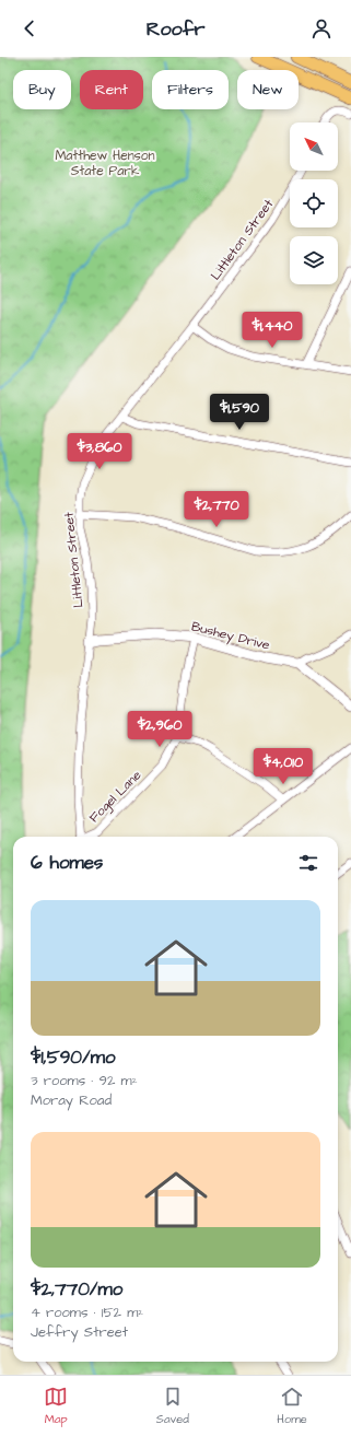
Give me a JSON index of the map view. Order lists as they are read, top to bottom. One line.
{"streets":{"street":["Littleton Street","Bushey Drive","Fogel Lane"]},"crossings":[["Littleton Street","Bushey Drive"],["Bushey Drive","Fogel Lane"]],"parks":["Matthew Henson State Park"],"north":"top left","page":{"header":"Roofr","chip":["Buy","Rent","Filters","New"],"price":["$1,440","$1,590","$3,860","$2,770","$2,960","$4,010"],"heading":"6 homes","list":[{"name":"$1,590/mo","note":"3 rooms · 92 m² · Moray Road"},{"name":"$2,770/mo","note":"4 rooms · 152 m² · Jeffry Street"}],"tabs":["Map","Saved","Home"]}}
